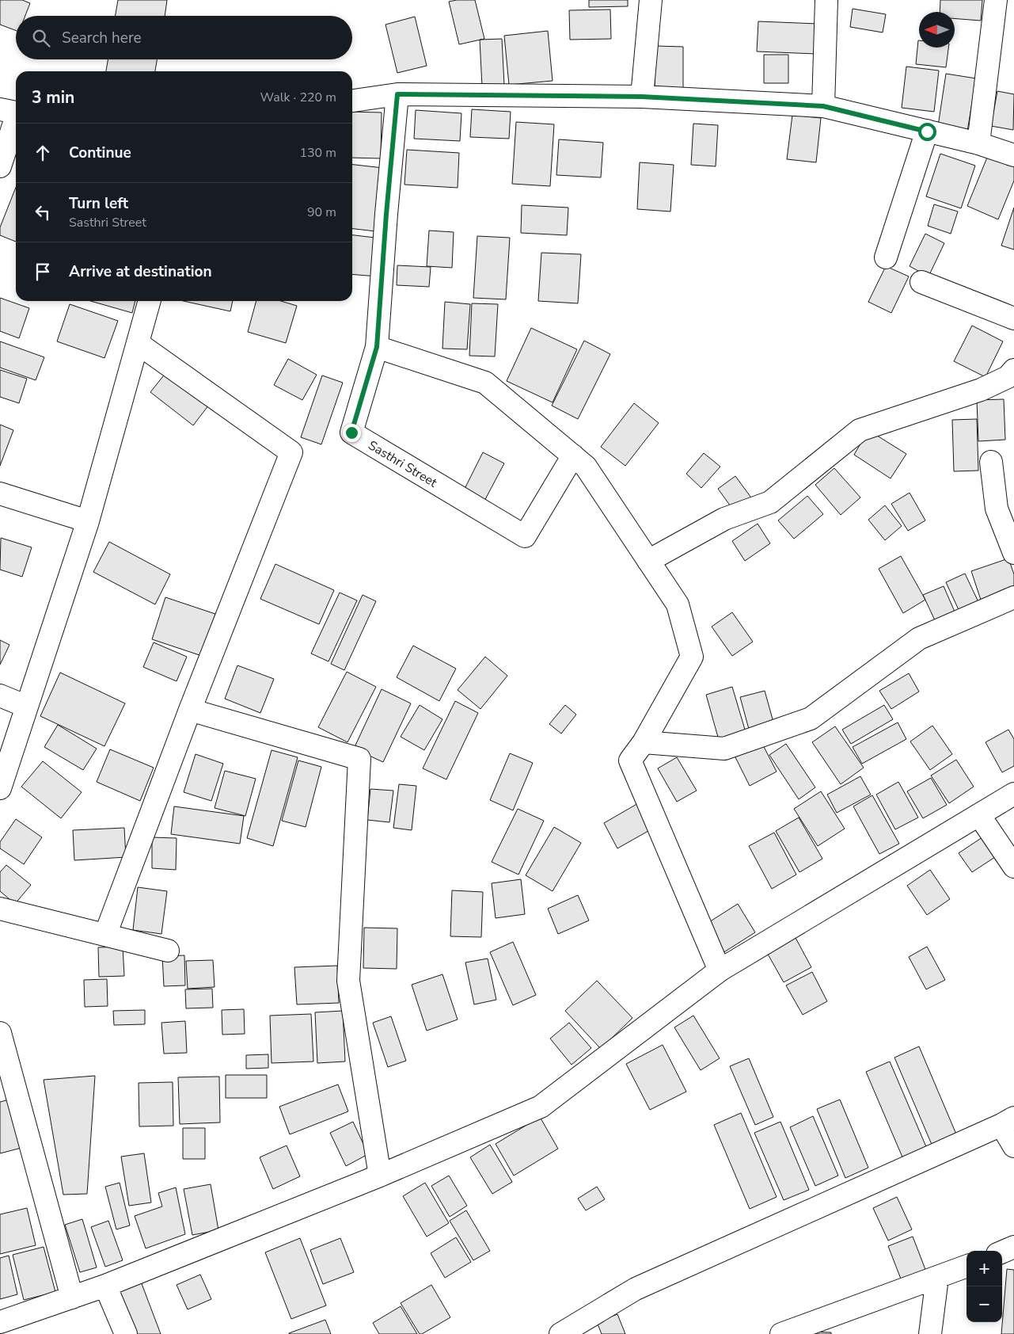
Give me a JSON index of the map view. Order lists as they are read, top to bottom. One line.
{"streets":{"street":["Sasthri Street"]},"north":"left","page":{"search":"Search here","heading":["3 min","Walk · 220 m"],"list":[["Continue","130 m"],["Turn left","Sasthri Street","90 m"],"Arrive at destination"],"map_buttons":["+","−"]}}
